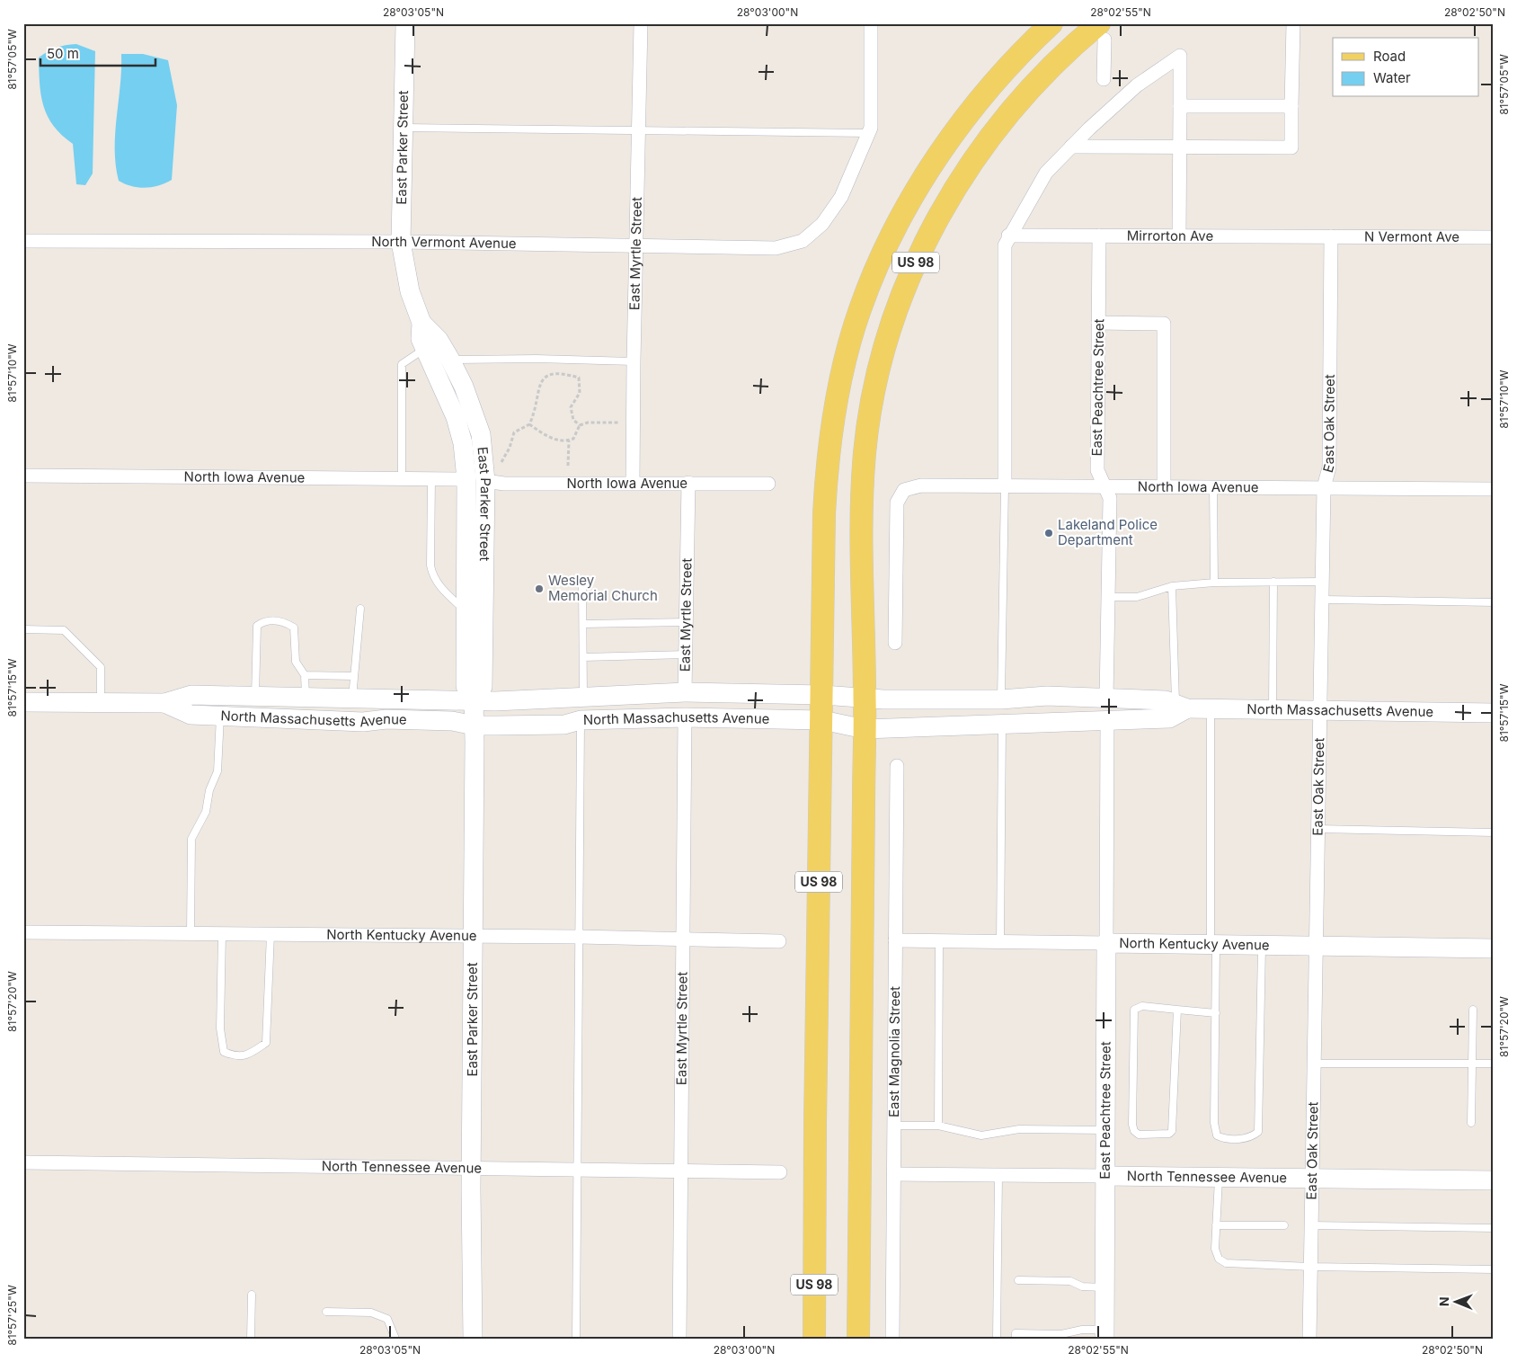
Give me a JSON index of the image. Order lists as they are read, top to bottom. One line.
{"streets":{"main road":["US 98"],"street":["East Parker Street","Mirrorton Ave","N Vermont Ave","North Vermont Avenue","East Myrtle Street","East Peachtree Street","East Oak Street","North Iowa Avenue","North Massachusetts Avenue","North Kentucky Avenue","East Magnolia Street","North Tennessee Avenue"]},"crossings":[["East Parker Street","North Vermont Avenue"],["East Parker Street","North Iowa Avenue"],["East Parker Street","North Massachusetts Avenue"],["East Parker Street","North Kentucky Avenue"],["East Parker Street","North Tennessee Avenue"],["Mirrorton Ave","N Vermont Ave"],["Mirrorton Ave","East Peachtree Street"],["Mirrorton Ave","East Oak Street"],["N Vermont Ave","East Oak Street"],["North Vermont Avenue","East Myrtle Street"],["East Myrtle Street","North Iowa Avenue"],["East Myrtle Street","North Massachusetts Avenue"],["East Myrtle Street","North Kentucky Avenue"],["East Myrtle Street","North Tennessee Avenue"],["US 98","North Massachusetts Avenue"],["East Peachtree Street","North Iowa Avenue"],["East Peachtree Street","North Massachusetts Avenue"],["East Peachtree Street","North Kentucky Avenue"],["East Peachtree Street","North Tennessee Avenue"],["East Oak Street","North Iowa Avenue"],["East Oak Street","North Massachusetts Avenue"],["East Oak Street","North Kentucky Avenue"],["East Oak Street","North Tennessee Avenue"],["North Kentucky Avenue","East Magnolia Street"],["East Magnolia Street","North Tennessee Avenue"]],"places":["Lakeland Police Department","Wesley Memorial Church"],"legend":["Road","Water"],"scale_bar":"50 m","north":"left","coordinates":["28°03'05\"N","28°03'00\"N","28°02'55\"N","28°02'50\"N","81°57'05\"W","81°57'10\"W","81°57'15\"W","81°57'20\"W","81°57'25\"W"]}
